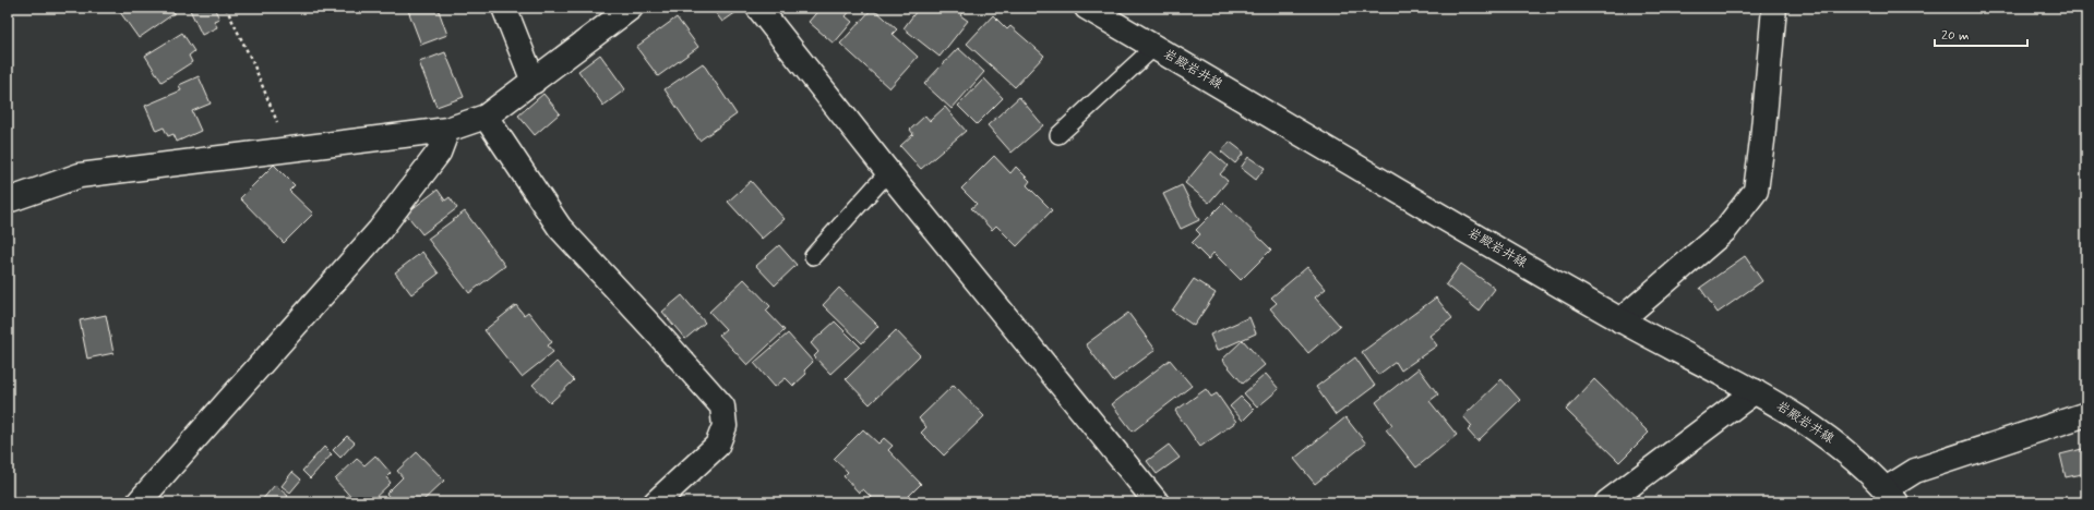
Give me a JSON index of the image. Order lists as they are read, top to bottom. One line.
{"streets":{"street":["岩殿岩井線"]},"scale_bar":"20 m"}
